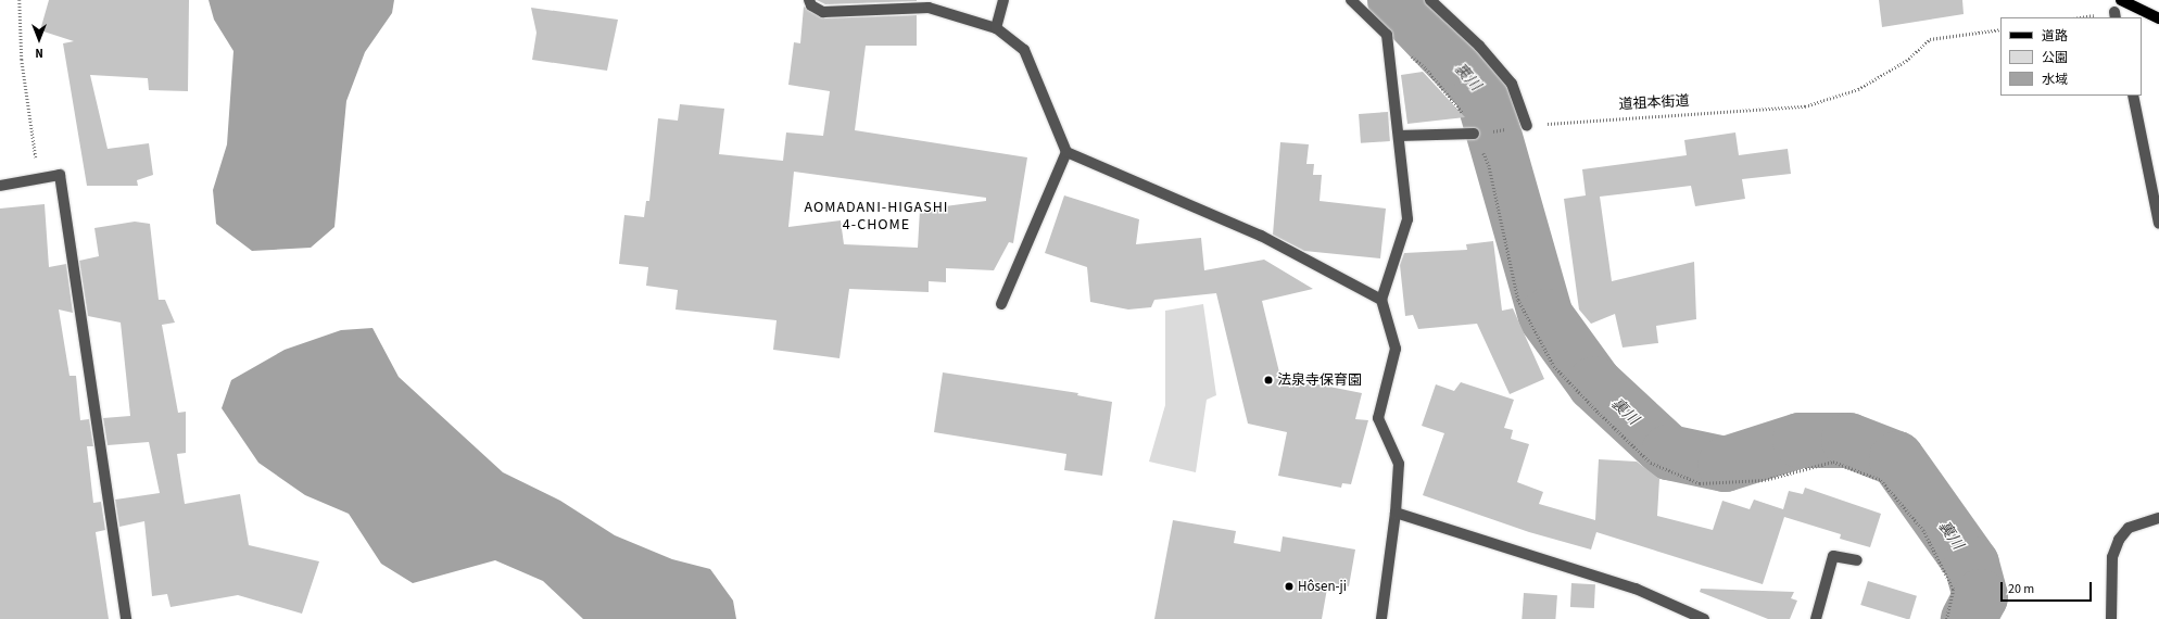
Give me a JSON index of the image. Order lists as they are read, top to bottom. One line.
{"streets":{"path":["道祖本街道"]},"districts":["AOMADANI-HIGASHI 4-CHOME"],"water":["裏川"],"places":["法泉寺保育園","Hôsen-ji"],"legend":["道路","公園","水域"],"scale_bar":"20 m","north":"bottom"}
